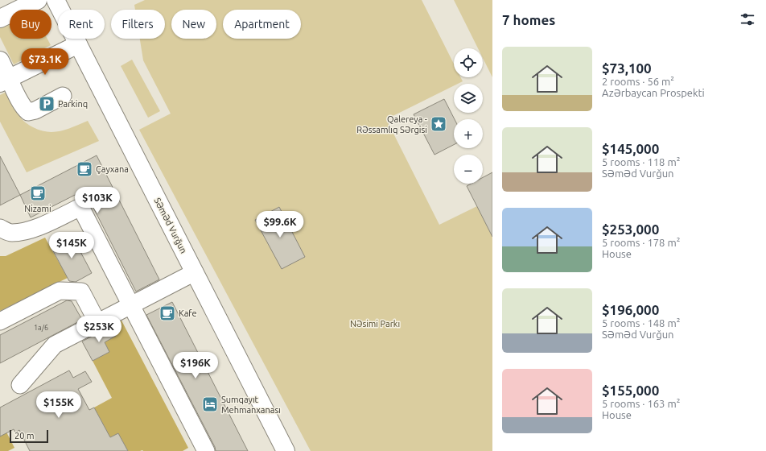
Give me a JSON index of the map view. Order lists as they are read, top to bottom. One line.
{"streets":{"main road":["Səməd Vurğun"]},"parks":["Nəsimi Parkı"],"places":{"parking":["Parkinq"],"place":["Qalereya - Rəssamlıq Sərgisi"],"cafe":["Çayxana","Nizami","Kafe"],"hotel":["Sumqayıt Mehmanxanası"]},"house_numbers":["1a/6"],"scale_bar":"20 m","page":{"heading":"7 homes","chip":["Buy","Rent","Filters","New","Apartment"],"list":[{"name":"$73,100","note":"2 rooms · 56 m² · Azərbaycan Prospekti"},{"name":"$145,000","note":"5 rooms · 118 m² · Səməd Vurğun"},{"name":"$253,000","note":"5 rooms · 178 m² · House"},{"name":"$196,000","note":"5 rooms · 148 m² · Səməd Vurğun"},{"name":"$155,000","note":"5 rooms · 163 m² · House"}],"map_buttons":["+","−"],"price":["$73.1K","$103K","$99.6K","$145K","$253K","$196K","$155K"],"scale":"20 m"}}
